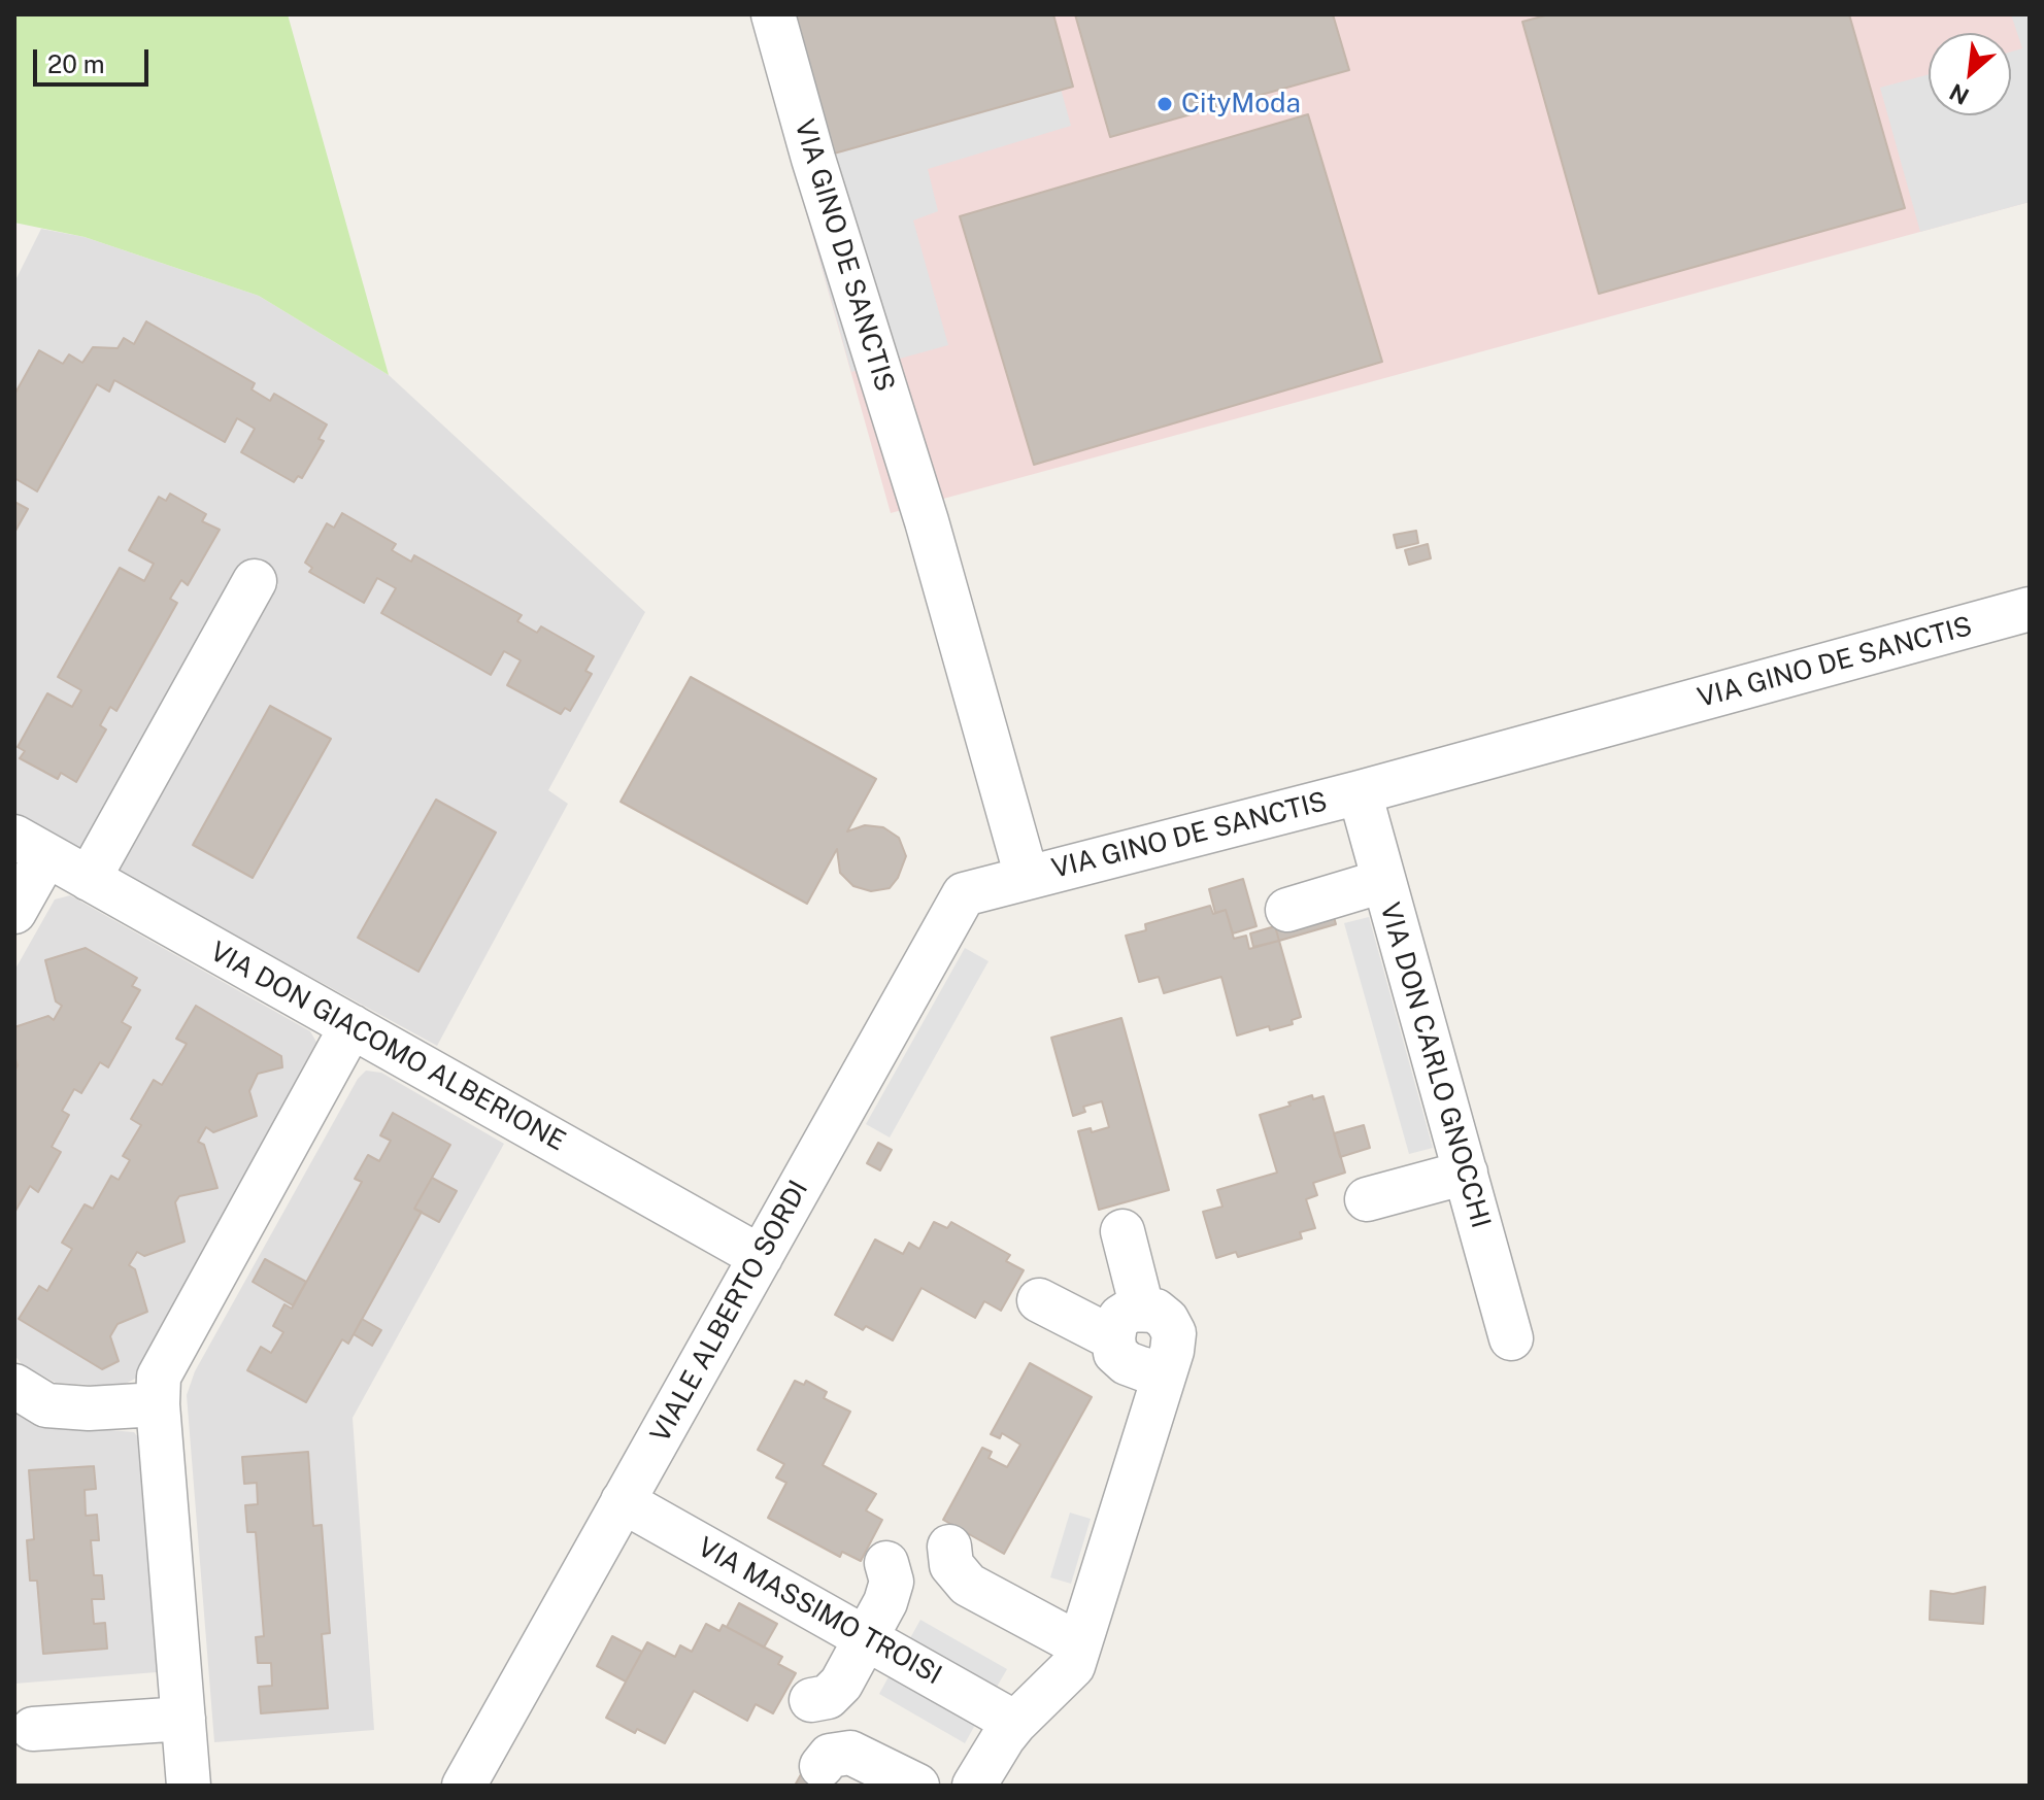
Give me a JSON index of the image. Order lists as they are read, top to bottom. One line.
{"streets":{"street":["VIA GINO DE SANCTIS","VIA DON GIACOMO ALBERIONE","VIA DON CARLO GNOCCHI","VIALE ALBERTO SORDI","VIA MASSIMO TROISI"]},"crossings":[["VIA GINO DE SANCTIS","VIA DON CARLO GNOCCHI"],["VIA GINO DE SANCTIS","VIALE ALBERTO SORDI"],["VIA DON GIACOMO ALBERIONE","VIALE ALBERTO SORDI"],["VIALE ALBERTO SORDI","VIA MASSIMO TROISI"]],"places":["CityModa"],"scale_bar":"20 m","north":"bottom left"}
